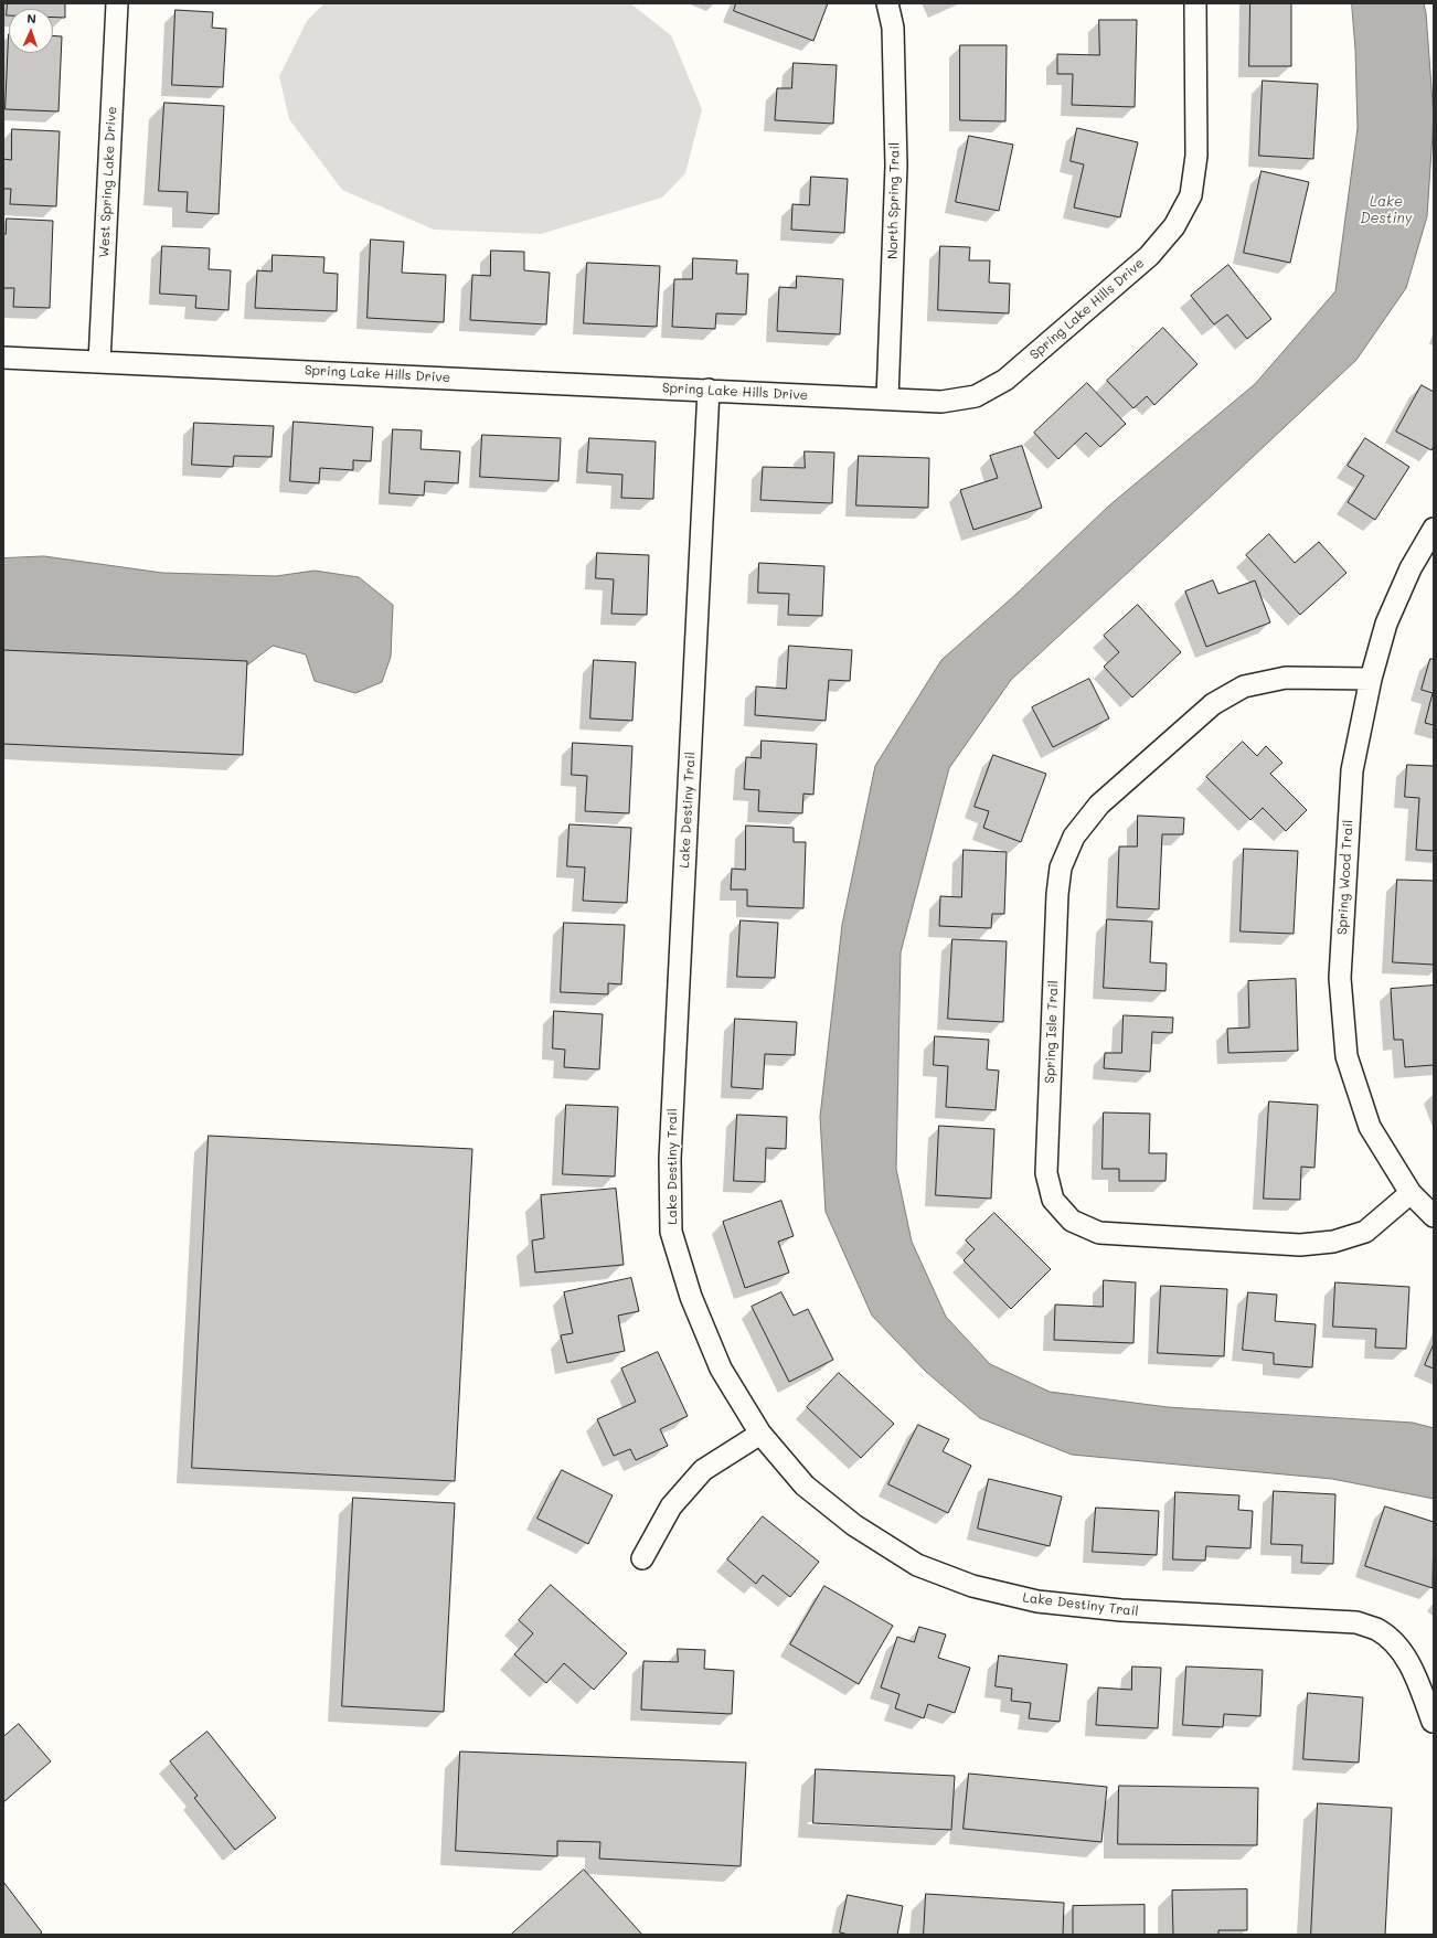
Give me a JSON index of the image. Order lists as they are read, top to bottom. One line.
{"streets":{"street":["West Spring Lake Drive","North Spring Trail","Spring Lake Hills Drive","Lake Destiny Trail","Spring Wood Trail","Spring Isle Trail"]},"crossings":[["West Spring Lake Drive","Spring Lake Hills Drive"],["North Spring Trail","Spring Lake Hills Drive"],["Spring Lake Hills Drive","Lake Destiny Trail"],["Spring Wood Trail","Spring Isle Trail"]],"water":["Lake Destiny"],"north":"top"}
